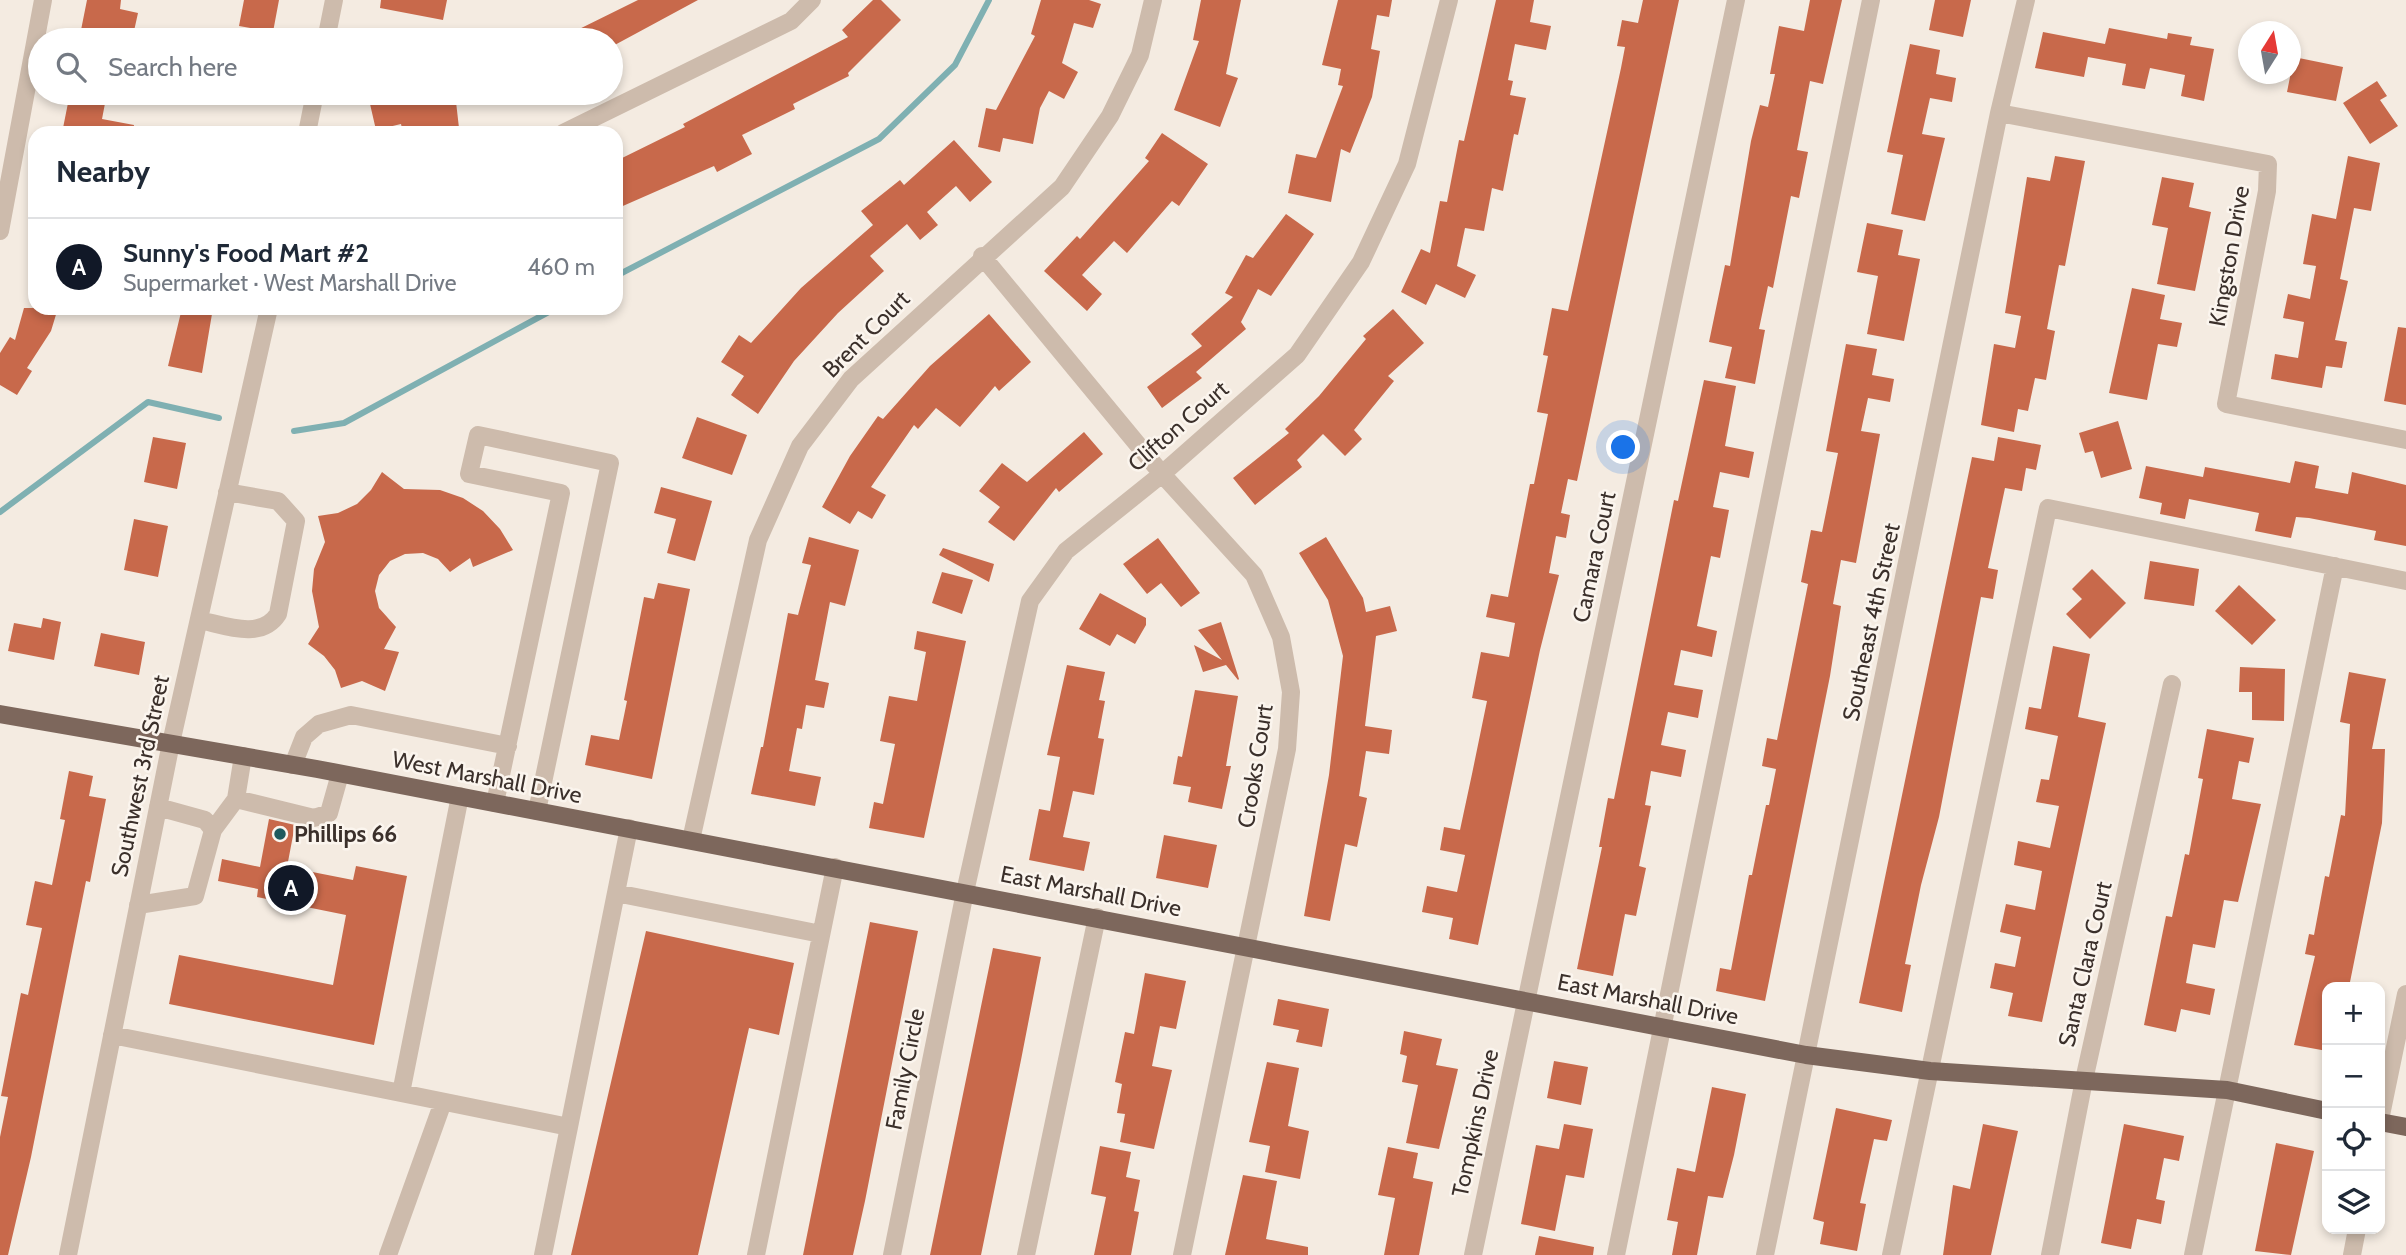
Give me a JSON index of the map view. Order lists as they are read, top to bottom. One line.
{"streets":{"main road":["West Marshall Drive","East Marshall Drive"],"street":["Kingston Drive","Brent Court","Clifton Court","Camara Court","Southeast 4th Street","Crooks Court","Southwest 3rd Street","Santa Clara Court","Family Circle","Tompkins Drive"]},"crossings":[["Kingston Drive","Southeast 4th Street"],["Brent Court","Crooks Court"],["Brent Court","West Marshall Drive"],["Clifton Court","Crooks Court"],["Clifton Court","West Marshall Drive"],["Clifton Court","East Marshall Drive"],["Clifton Court","Family Circle"],["Camara Court","East Marshall Drive"],["Camara Court","Tompkins Drive"],["Southeast 4th Street","East Marshall Drive"],["Crooks Court","East Marshall Drive"],["Southwest 3rd Street","West Marshall Drive"],["West Marshall Drive","East Marshall Drive"],["West Marshall Drive","Family Circle"],["East Marshall Drive","Santa Clara Court"],["East Marshall Drive","Family Circle"],["East Marshall Drive","Tompkins Drive"]],"places":["Phillips 66"],"north":"top","page":{"search":"Search here","heading":"Nearby","list":[{"mark":"A","name":"Sunny's Food Mart #2","note":"Supermarket · West Marshall Drive","value":"460 m"}],"pins":"A","map_buttons":["+","−"]}}
